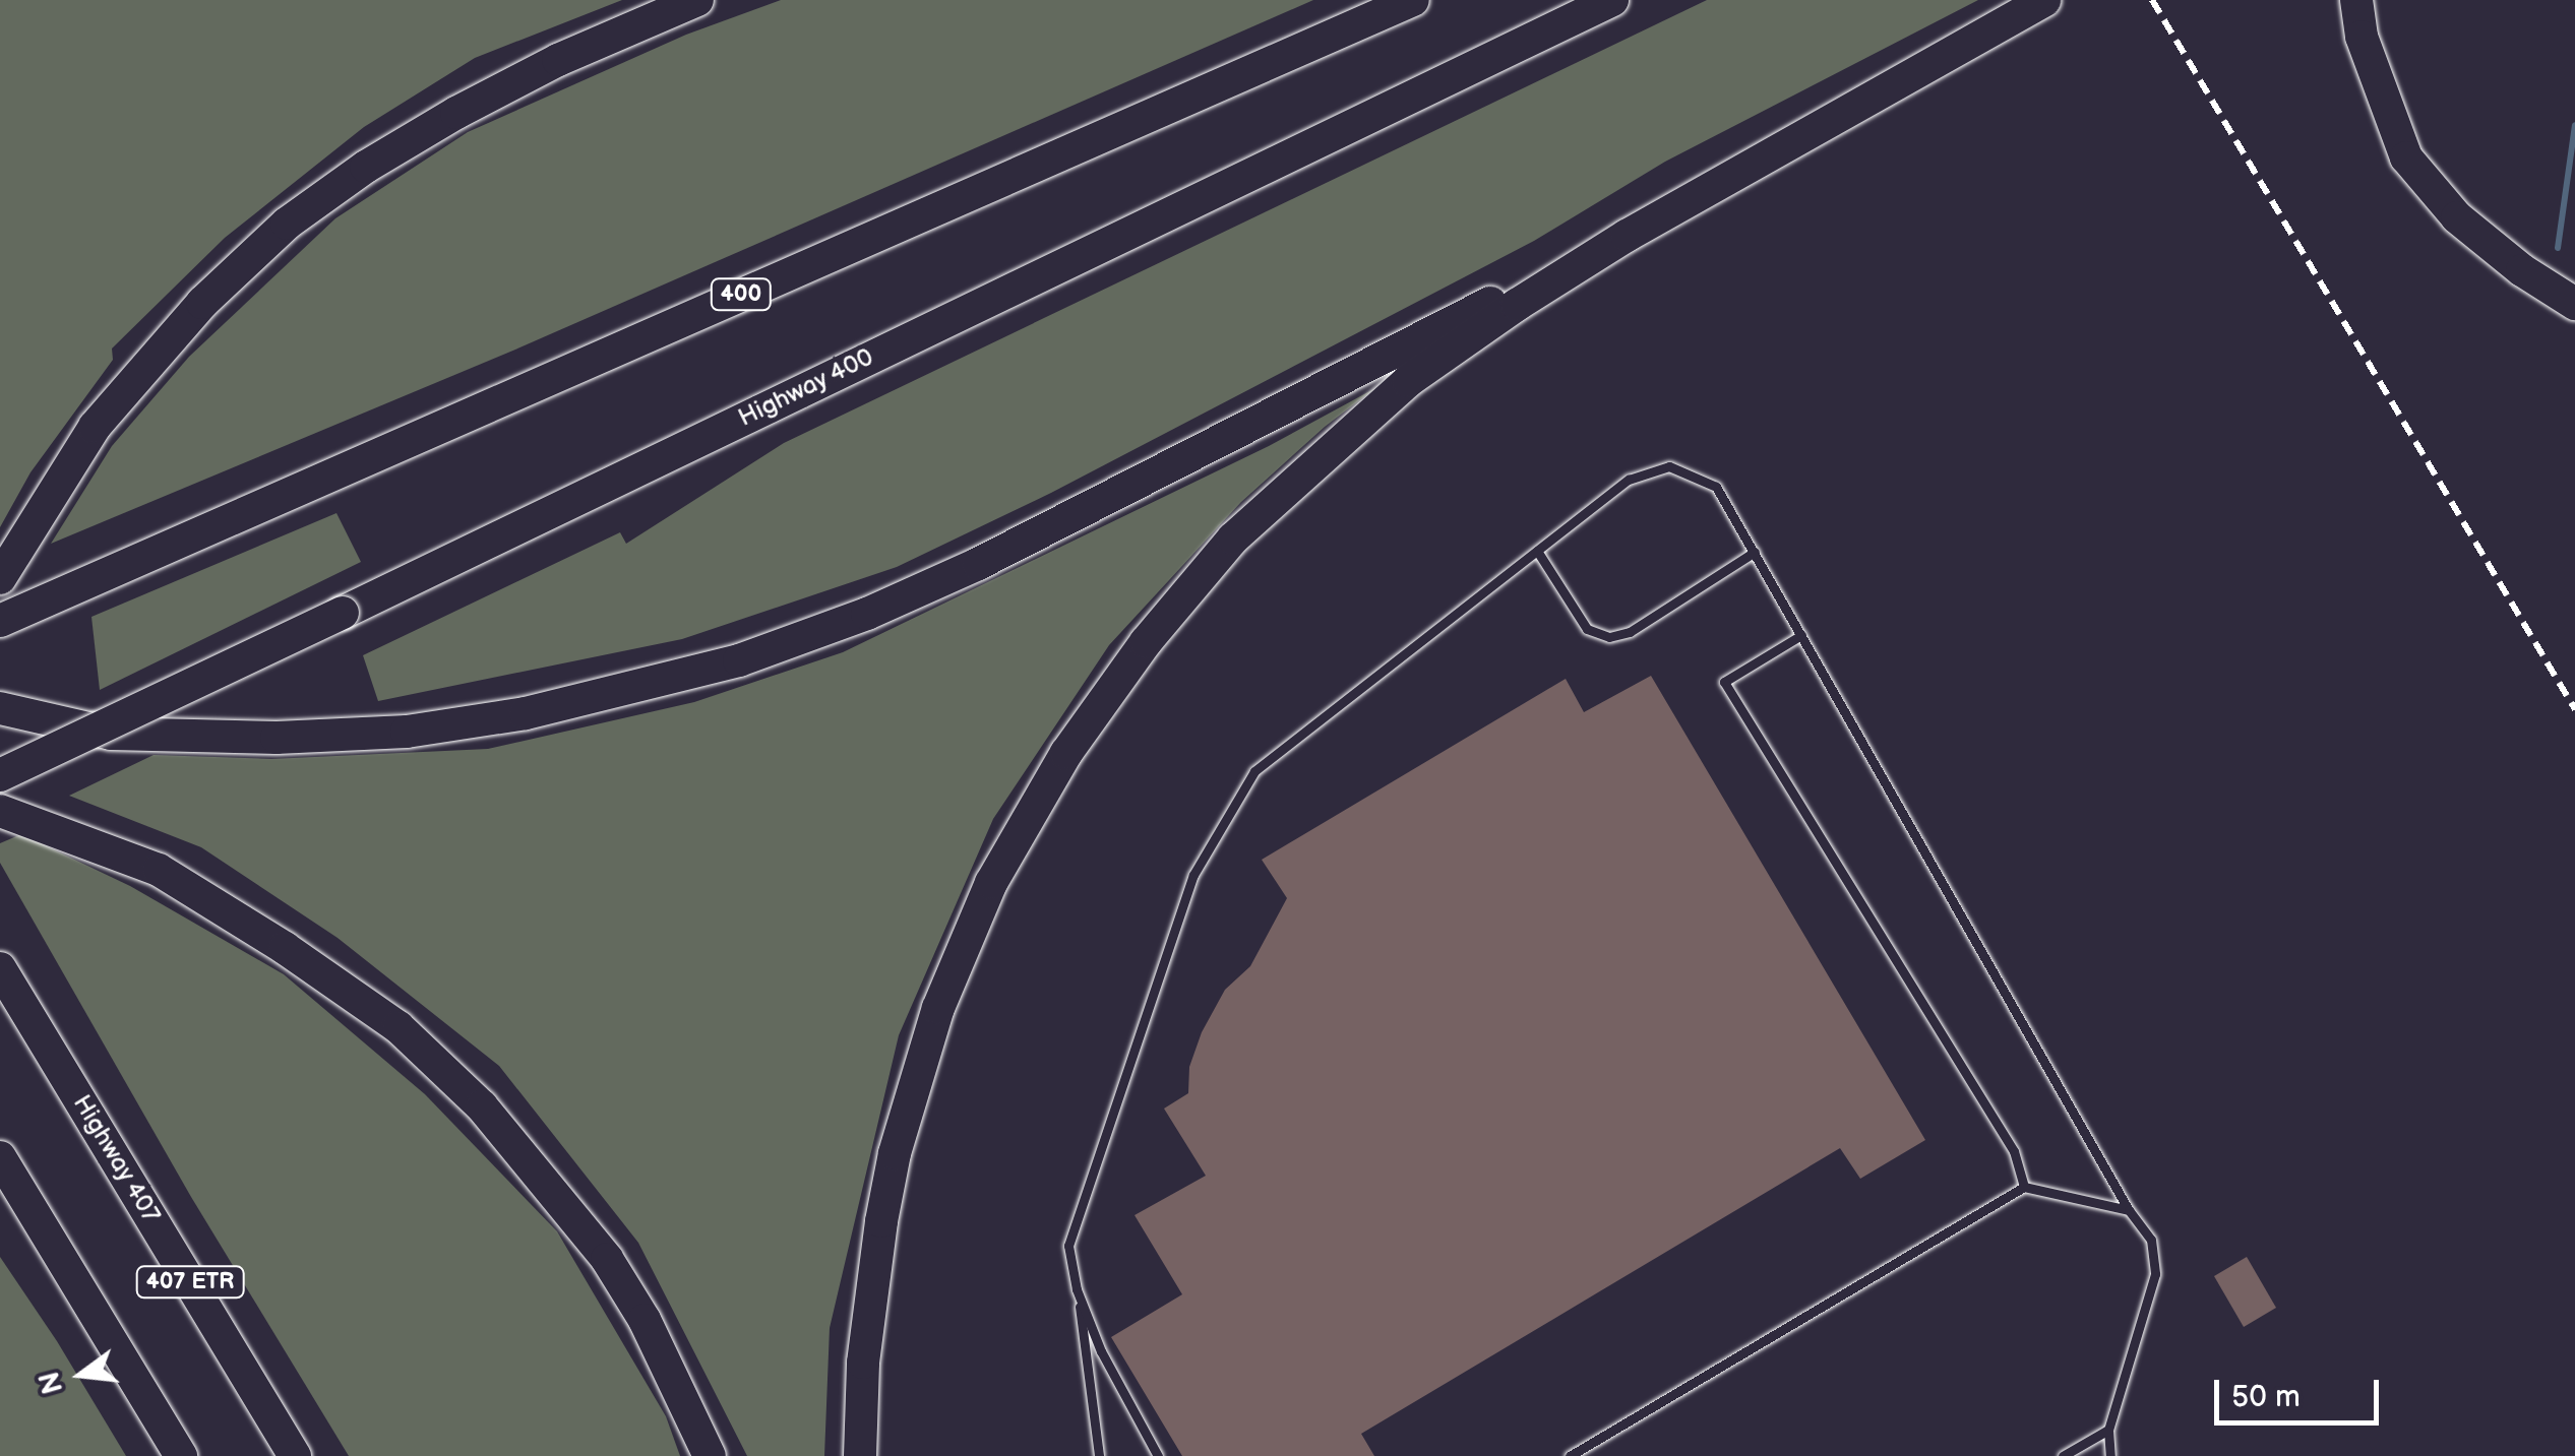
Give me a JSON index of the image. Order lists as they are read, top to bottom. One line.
{"streets":{"highway":["400","Highway 400","Highway 407","407 ETR"]},"scale_bar":"50 m","north":"left"}
